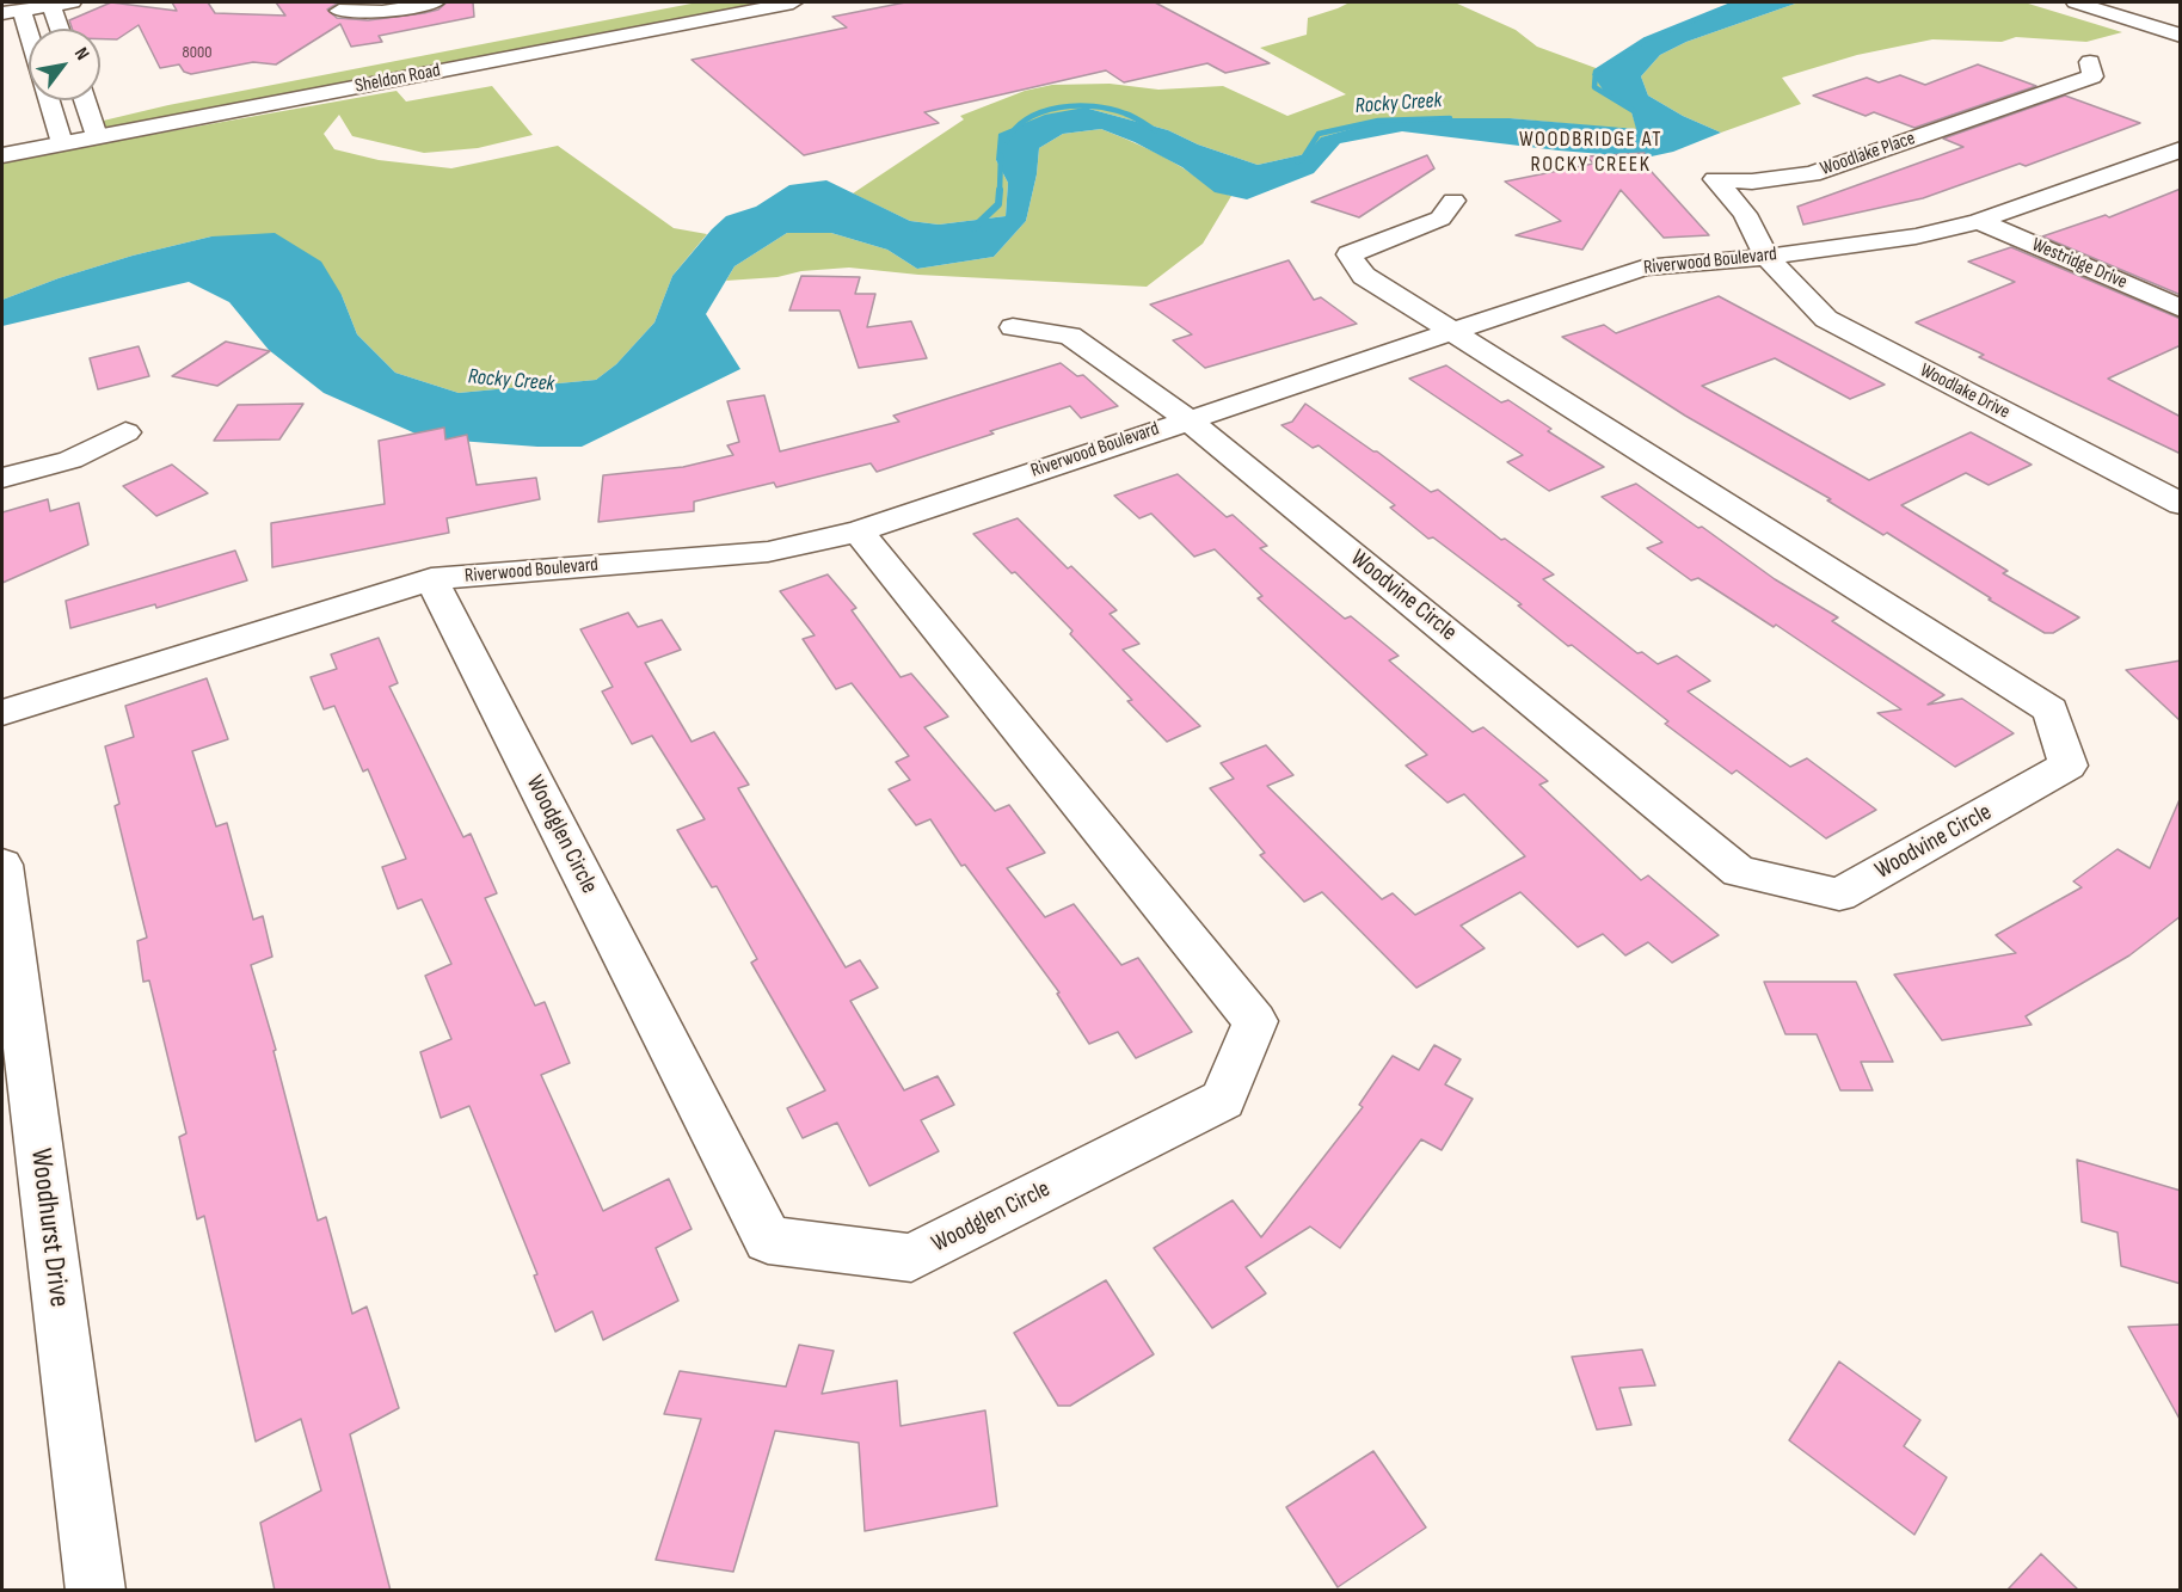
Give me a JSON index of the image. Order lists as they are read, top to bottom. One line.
{"streets":{"street":["Sheldon Road","Woodlake Place","Riverwood Boulevard","Westridge Drive","Woodlake Drive","Woodvine Circle","Woodglen Circle","Woodhurst Drive"]},"crossings":[["Woodlake Place","Riverwood Boulevard"],["Woodlake Place","Woodlake Drive"],["Riverwood Boulevard","Westridge Drive"],["Riverwood Boulevard","Woodlake Drive"],["Riverwood Boulevard","Woodvine Circle"],["Riverwood Boulevard","Woodglen Circle"]],"districts":["WOODBRIDGE AT ROCKY CREEK"],"water":["Rocky Creek"],"house_numbers":["8000"],"north":"top right"}
